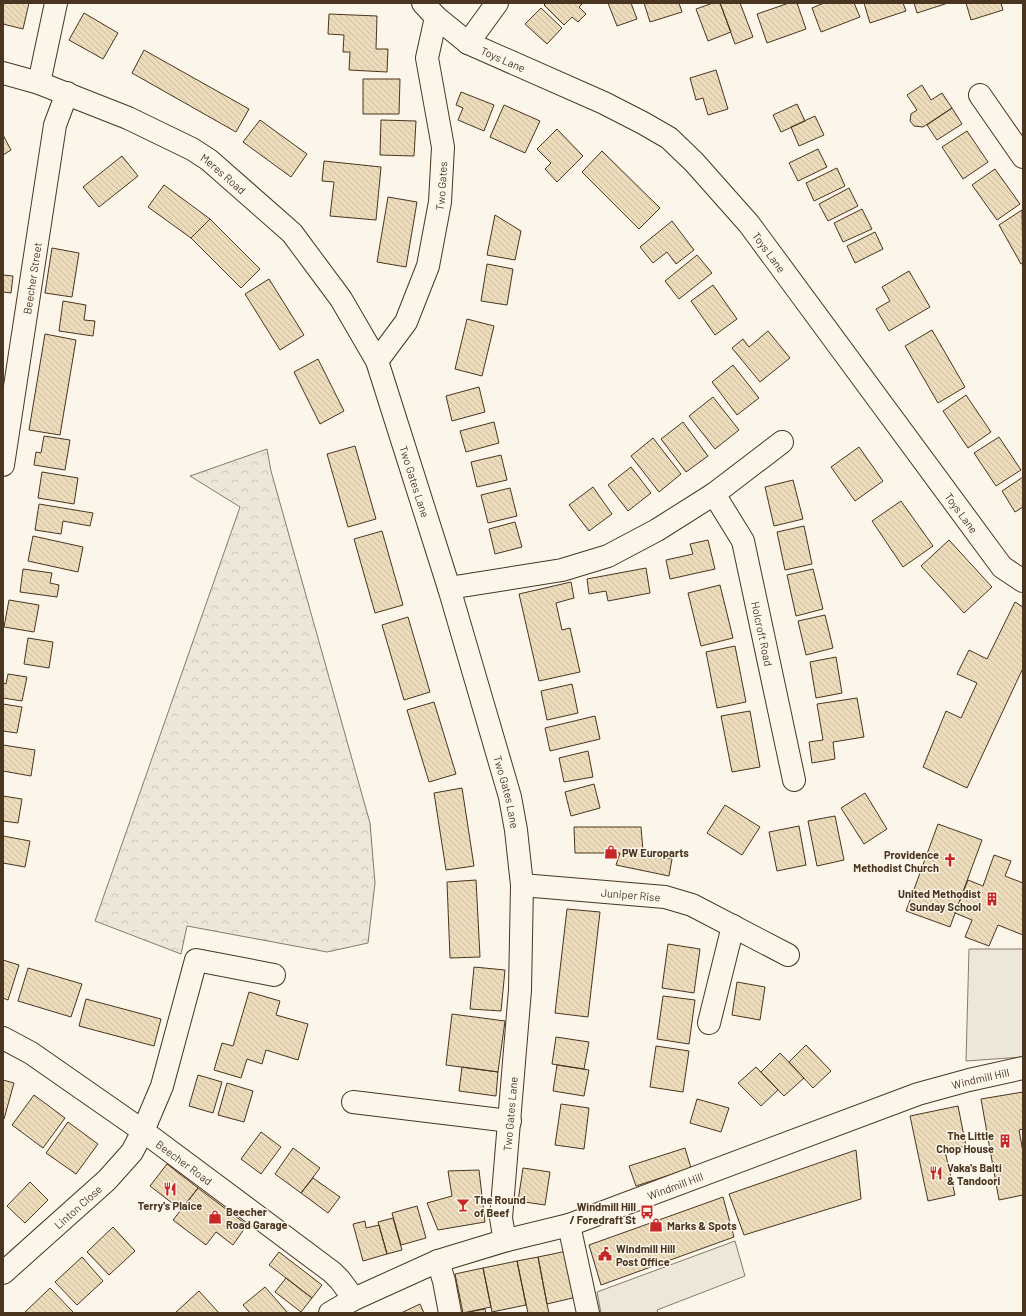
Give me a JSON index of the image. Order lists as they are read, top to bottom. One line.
{"streets":{"main road":["Toys Lane","Meres Road","Two Gates","Beecher Street","Two Gates Lane","Holcroft Road","Juniper Rise","Windmill Hill","Beecher Road","Linton Close"]},"crossings":[["Toys Lane","Two Gates"],["Meres Road","Two Gates"],["Meres Road","Beecher Street"],["Meres Road","Two Gates Lane"],["Two Gates","Two Gates Lane"],["Two Gates Lane","Juniper Rise"],["Two Gates Lane","Windmill Hill"],["Windmill Hill","Beecher Road"],["Beecher Road","Linton Close"]],"places":{"shop":["PW Europarts","Beecher Road Garage","Marks & Spots"],"church":["Providence Methodist Church"],"building":["United Methodist Sunday School","The Little Chop House"],"restaurant":["Vaka's Balti & Tandoori","Terry's Plaice"],"bar":["The Round of Beef"],"bus stop":["Windmill Hill / Foredraft St"],"public building":["Windmill Hill Post Office"]}}
